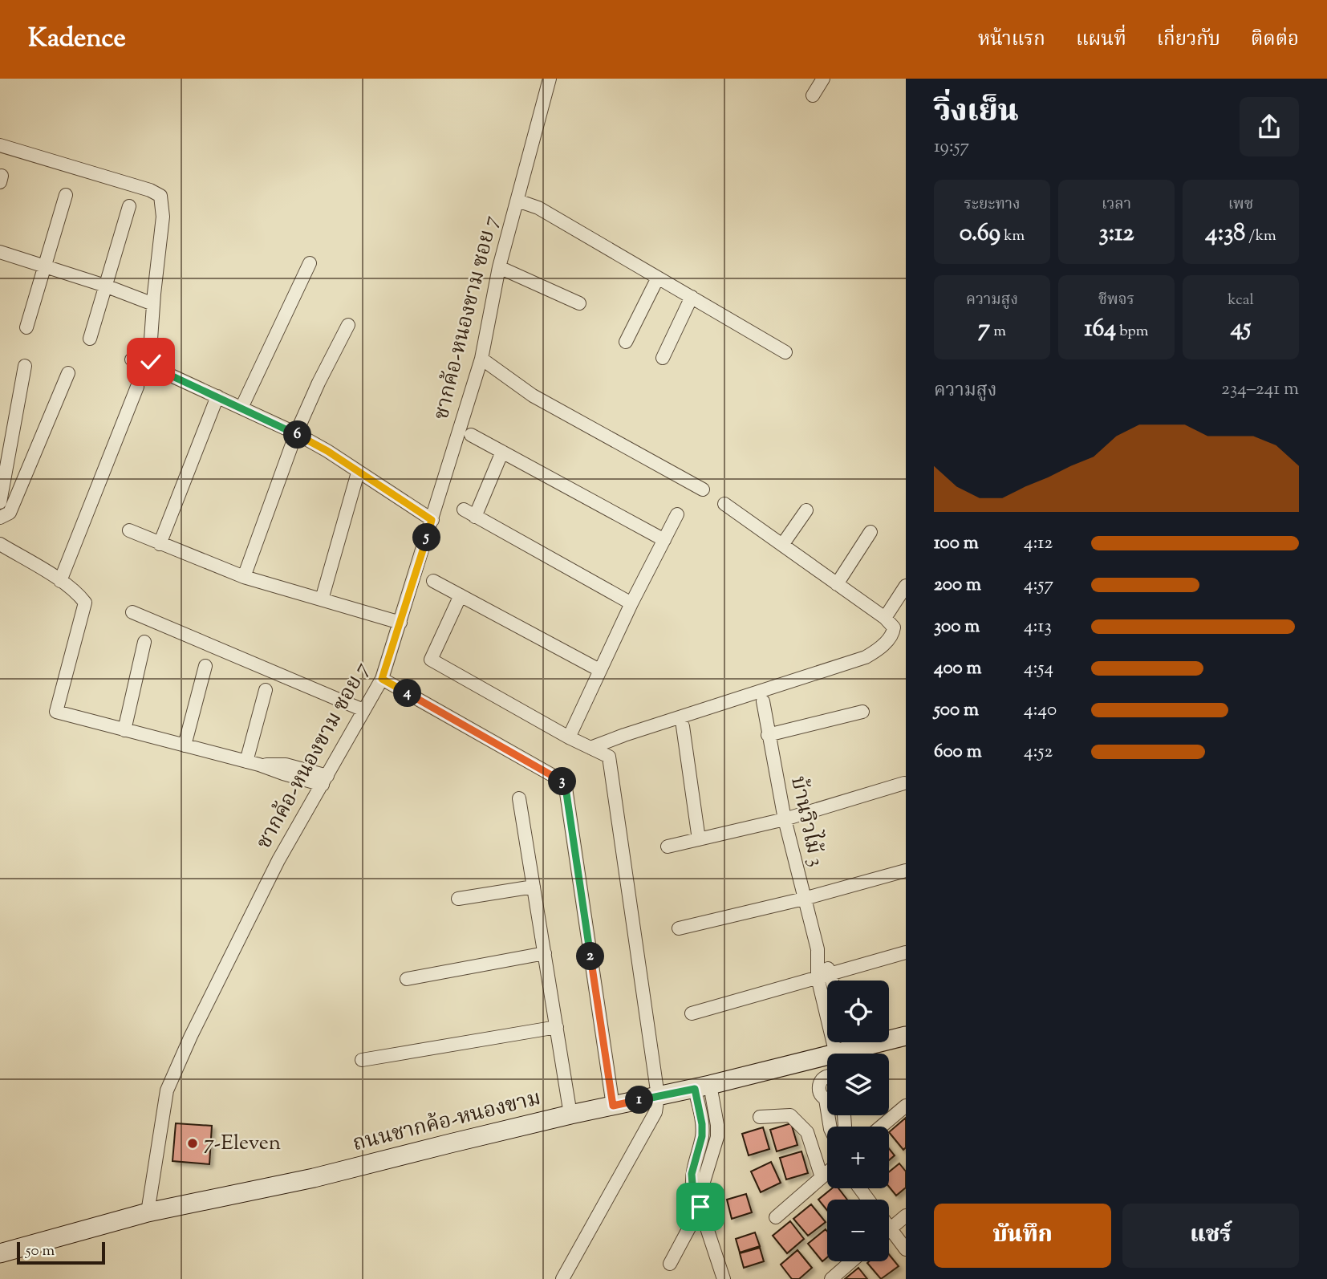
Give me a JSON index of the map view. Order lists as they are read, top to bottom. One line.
{"streets":{"street":["ชากค้อ-หนองขาม ซอย 7","บ้านวิวไม้ 3","ถนนชากค้อ-หนองขาม"]},"crossings":[["ชากค้อ-หนองขาม ซอย 7","ถนนชากค้อ-หนองขาม"]],"places":["7-Eleven"],"scale_bar":"50 m","page":{"header":"Kadence","nav":["หน้าแรก","แผนที่","เกี่ยวกับ","ติดต่อ"],"heading":["วิ่งเย็น","19:57"],"stats":[["ระยะทาง","0.69 km"],["เวลา","3:12"],["เพซ","4:38 /km"],["ความสูง","7 m"],["ชีพจร","164 bpm"],["kcal","45"]],"chart":["ความสูง","234–241 m"],"pins":["6","5","4","3","2","1"],"list":[{"name":"100 m","note":"4:12"},{"name":"200 m","note":"4:57"},{"name":"300 m","note":"4:13"},{"name":"400 m","note":"4:54"},{"name":"500 m","note":"4:40"},{"name":"600 m","note":"4:52"}],"map_buttons":["+","−"],"buttons":["บันทึก","แชร์"],"scale":"50 m"}}
